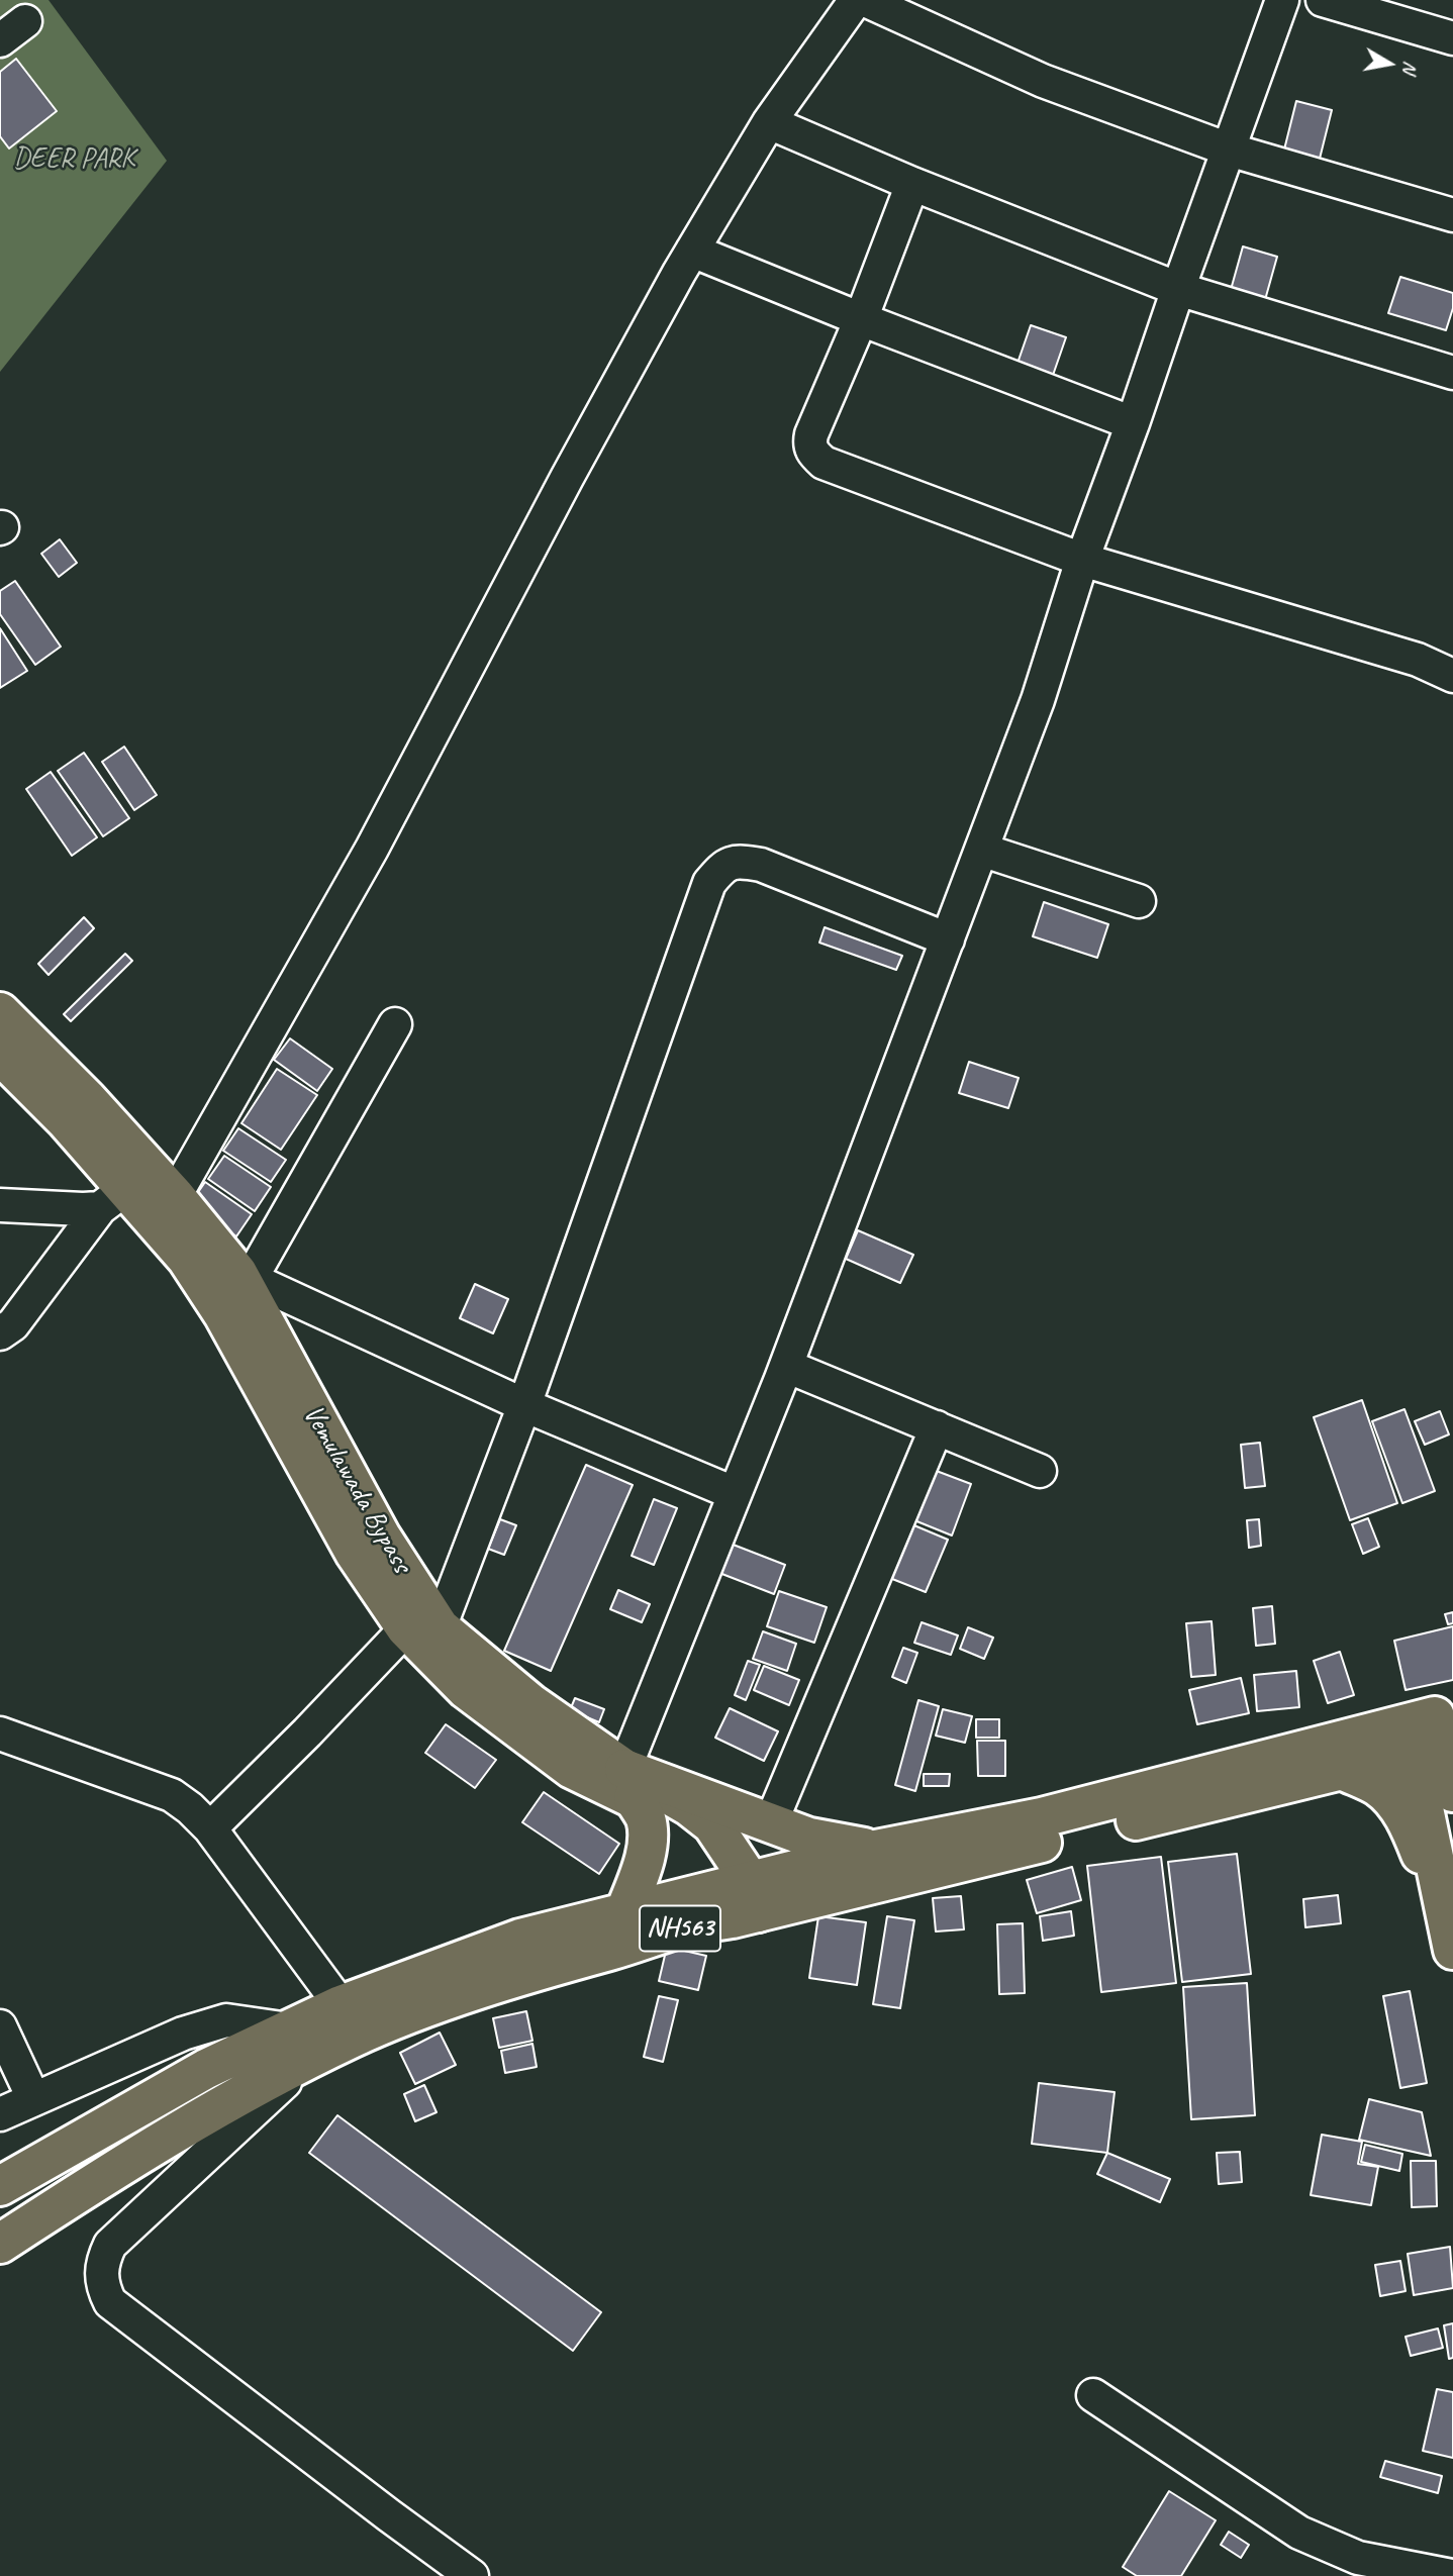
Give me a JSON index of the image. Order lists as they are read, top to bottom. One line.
{"streets":{"main road":["Vemulawada Bypass","NH563"]},"crossings":[["Vemulawada Bypass","NH563"]],"parks":["DEER PARK"],"north":"right"}
